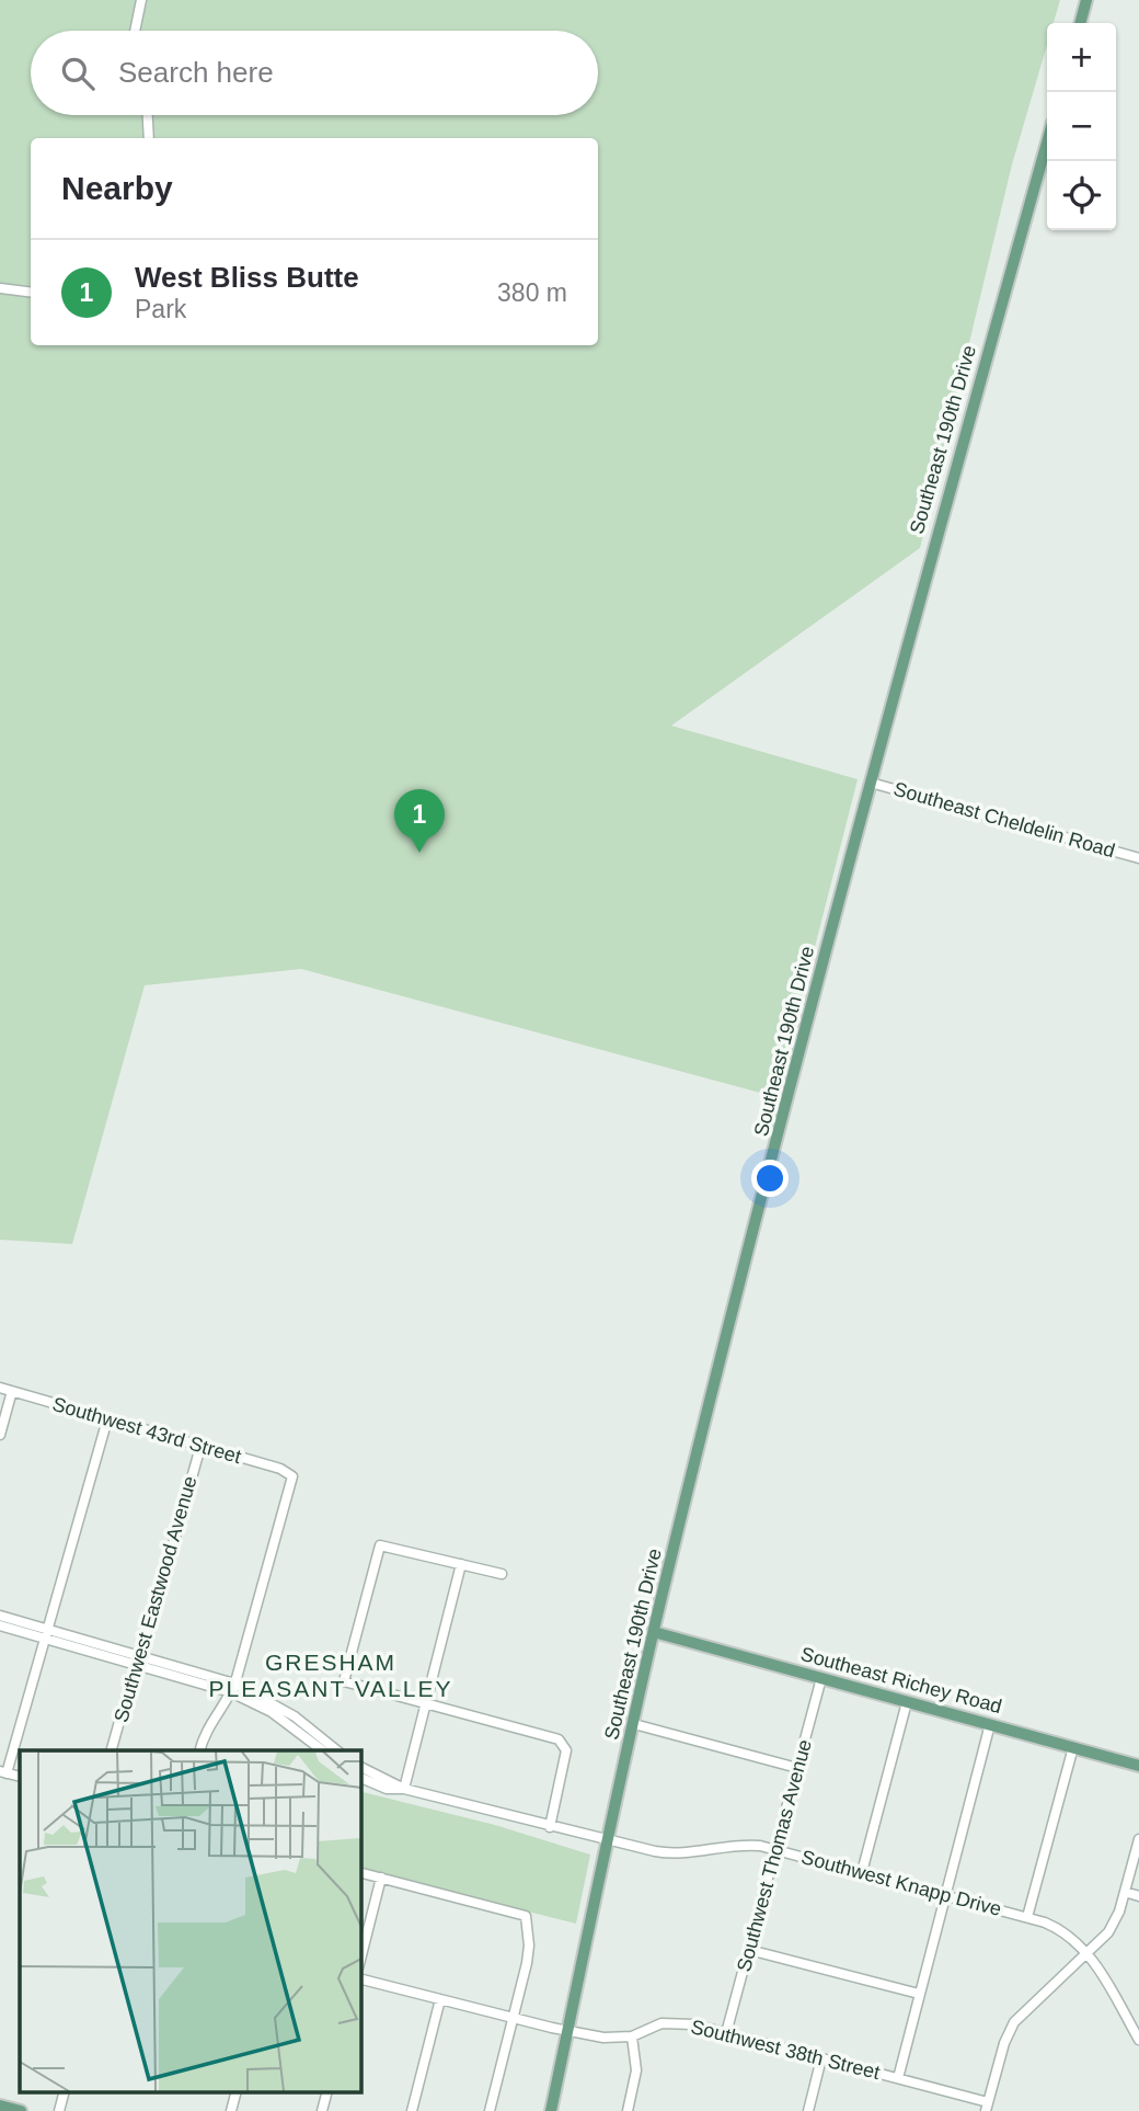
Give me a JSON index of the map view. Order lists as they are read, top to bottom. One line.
{"streets":{"main road":["Southeast 190th Drive","Southeast Richey Road"],"street":["Southeast Cheldelin Road","Southwest 43rd Street","Southwest Eastwood Avenue","Southwest Thomas Avenue","Southwest Knapp Drive","Southwest 38th Street"]},"crossings":[["Southeast 190th Drive","Southeast Cheldelin Road"],["Southeast 190th Drive","Southeast Richey Road"],["Southeast 190th Drive","Southwest Knapp Drive"],["Southeast 190th Drive","Southwest 38th Street"],["Southwest 43rd Street","Southwest Eastwood Avenue"],["Southeast Richey Road","Southwest Thomas Avenue"],["Southwest Thomas Avenue","Southwest Knapp Drive"],["Southwest Thomas Avenue","Southwest 38th Street"]],"districts":["GRESHAM PLEASANT VALLEY"],"page":{"map_buttons":["+","−"],"search":"Search here","heading":"Nearby","list":[{"mark":"1","name":"West Bliss Butte","note":"Park","value":"380 m"}],"pins":"1"}}
